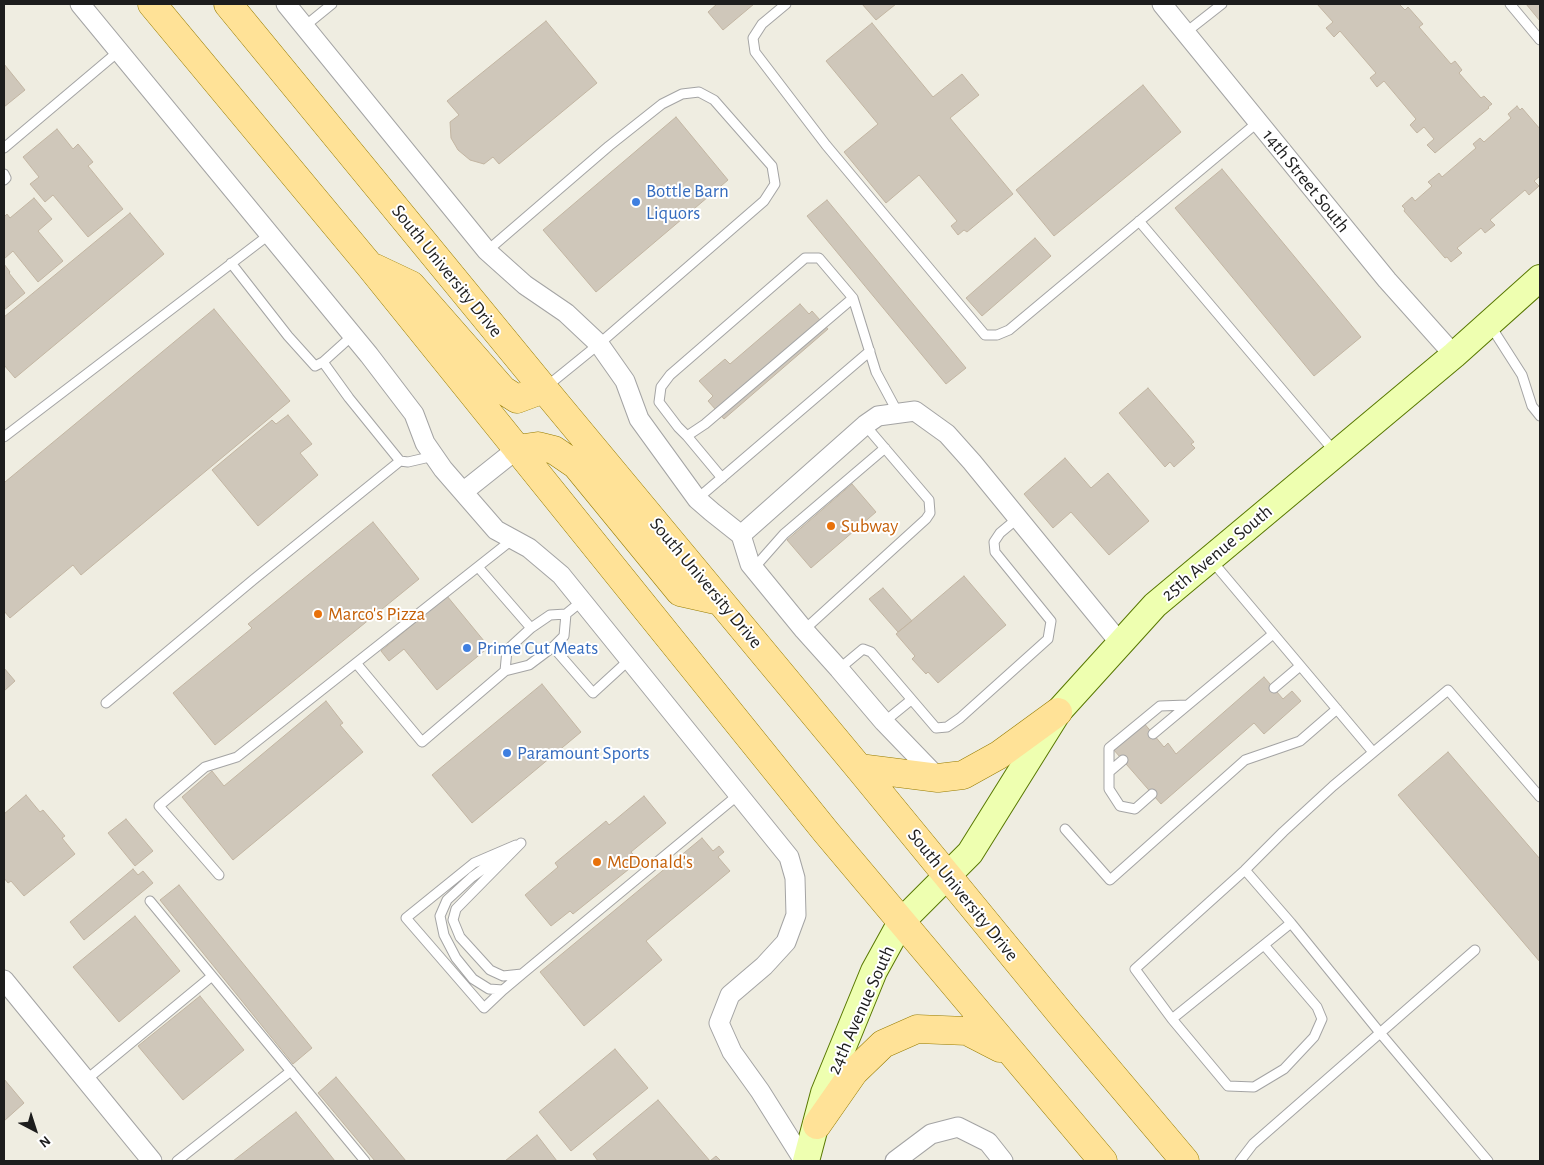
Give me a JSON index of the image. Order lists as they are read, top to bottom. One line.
{"streets":{"main road":["South University Drive"],"street":["14th Street South","25th Avenue South","24th Avenue South"]},"crossings":[["14th Street South","25th Avenue South"],["South University Drive","25th Avenue South"],["South University Drive","24th Avenue South"],["25th Avenue South","24th Avenue South"]],"places":["Bottle Barn Liquors","Subway","Marco's Pizza","Prime Cut Meats","Paramount Sports","McDonald's"],"north":"bottom right"}
